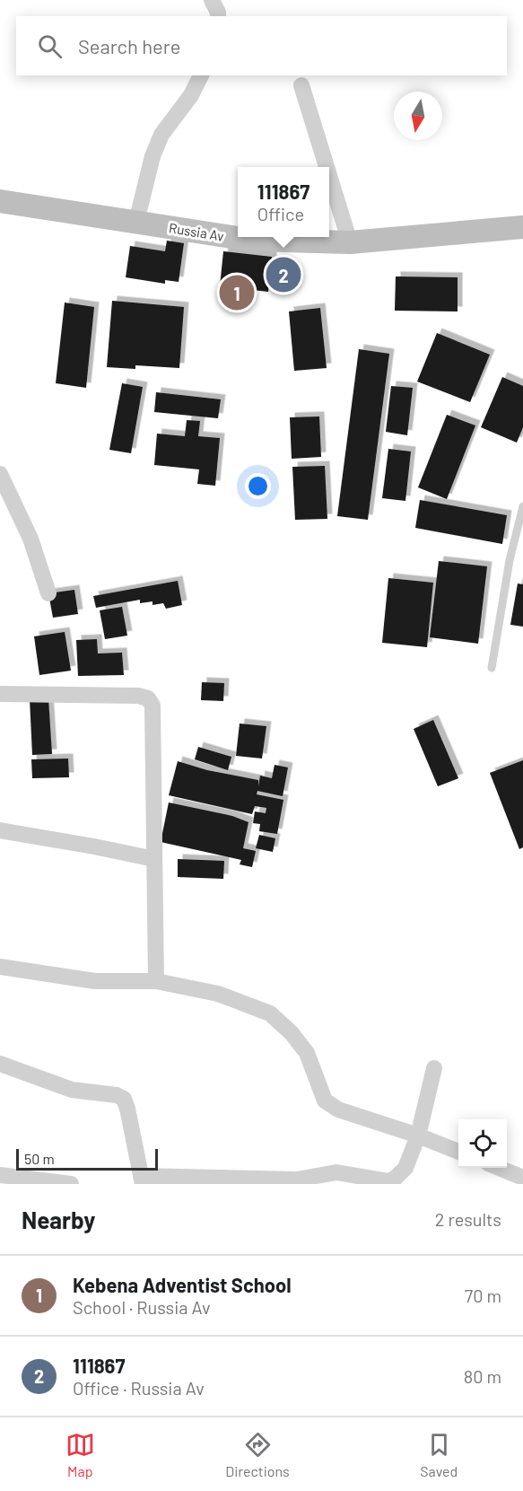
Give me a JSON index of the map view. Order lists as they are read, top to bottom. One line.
{"streets":{"main road":["Russia Av"]},"scale_bar":"50 m","north":"bottom","page":{"search":"Search here","popup":["111867","Office"],"pins":["2","1"],"scale":"50 m","heading":["Nearby","2 results"],"list":[{"mark":"1","name":"Kebena Adventist School","note":"School · Russia Av","value":"70 m"},{"mark":"2","name":"111867","note":"Office · Russia Av","value":"80 m"}],"nav":["Map","Directions","Saved"]}}
